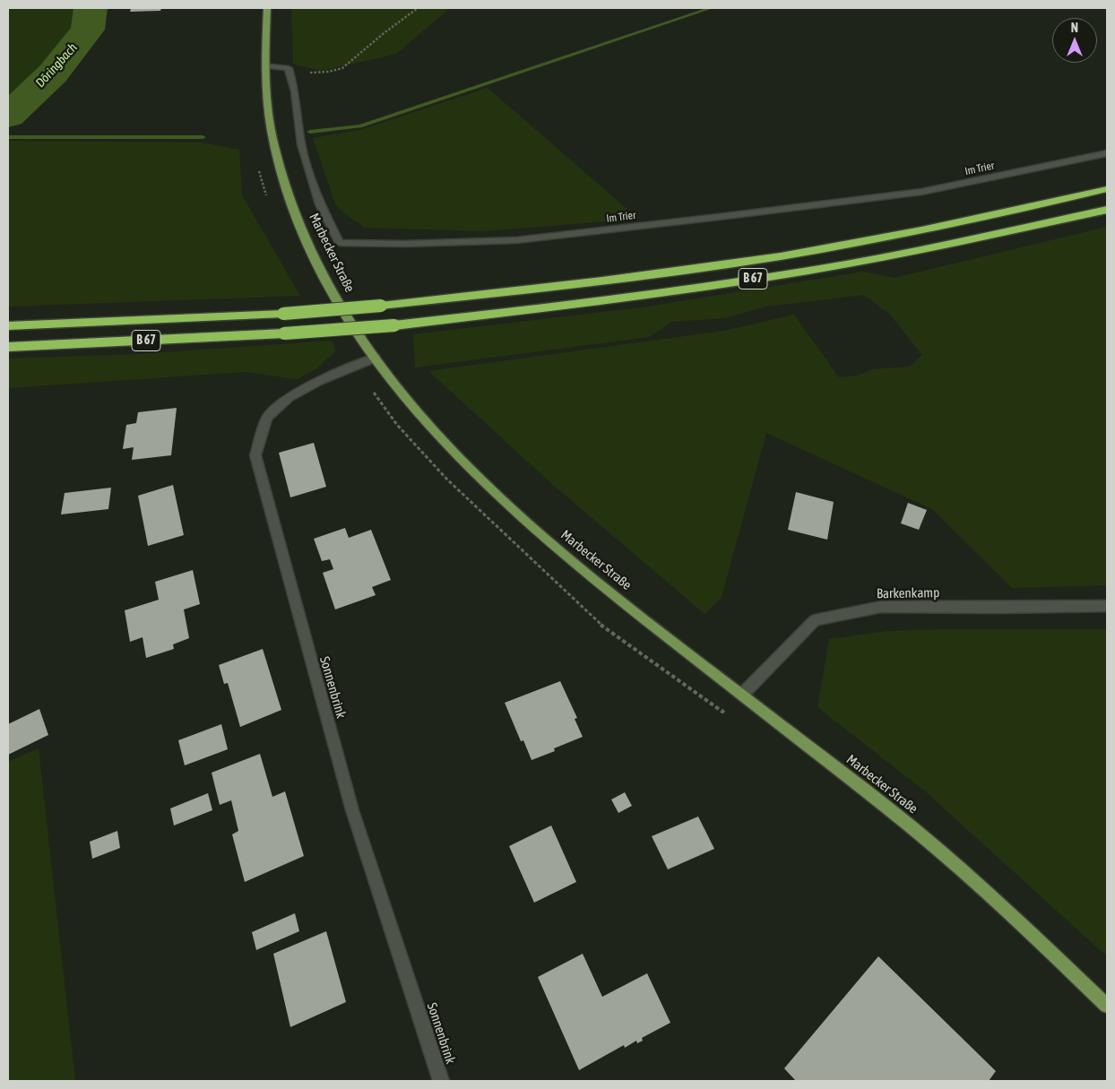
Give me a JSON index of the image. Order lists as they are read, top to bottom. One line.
{"streets":{"highway":["B 67"],"main road":["Marbecker Straße"],"street":["Im Trier","Barkenkamp","Sonnenbrink"]},"crossings":[["Marbecker Straße","Barkenkamp"],["Marbecker Straße","Sonnenbrink"]],"water":["Döringbach"],"north":"top"}
